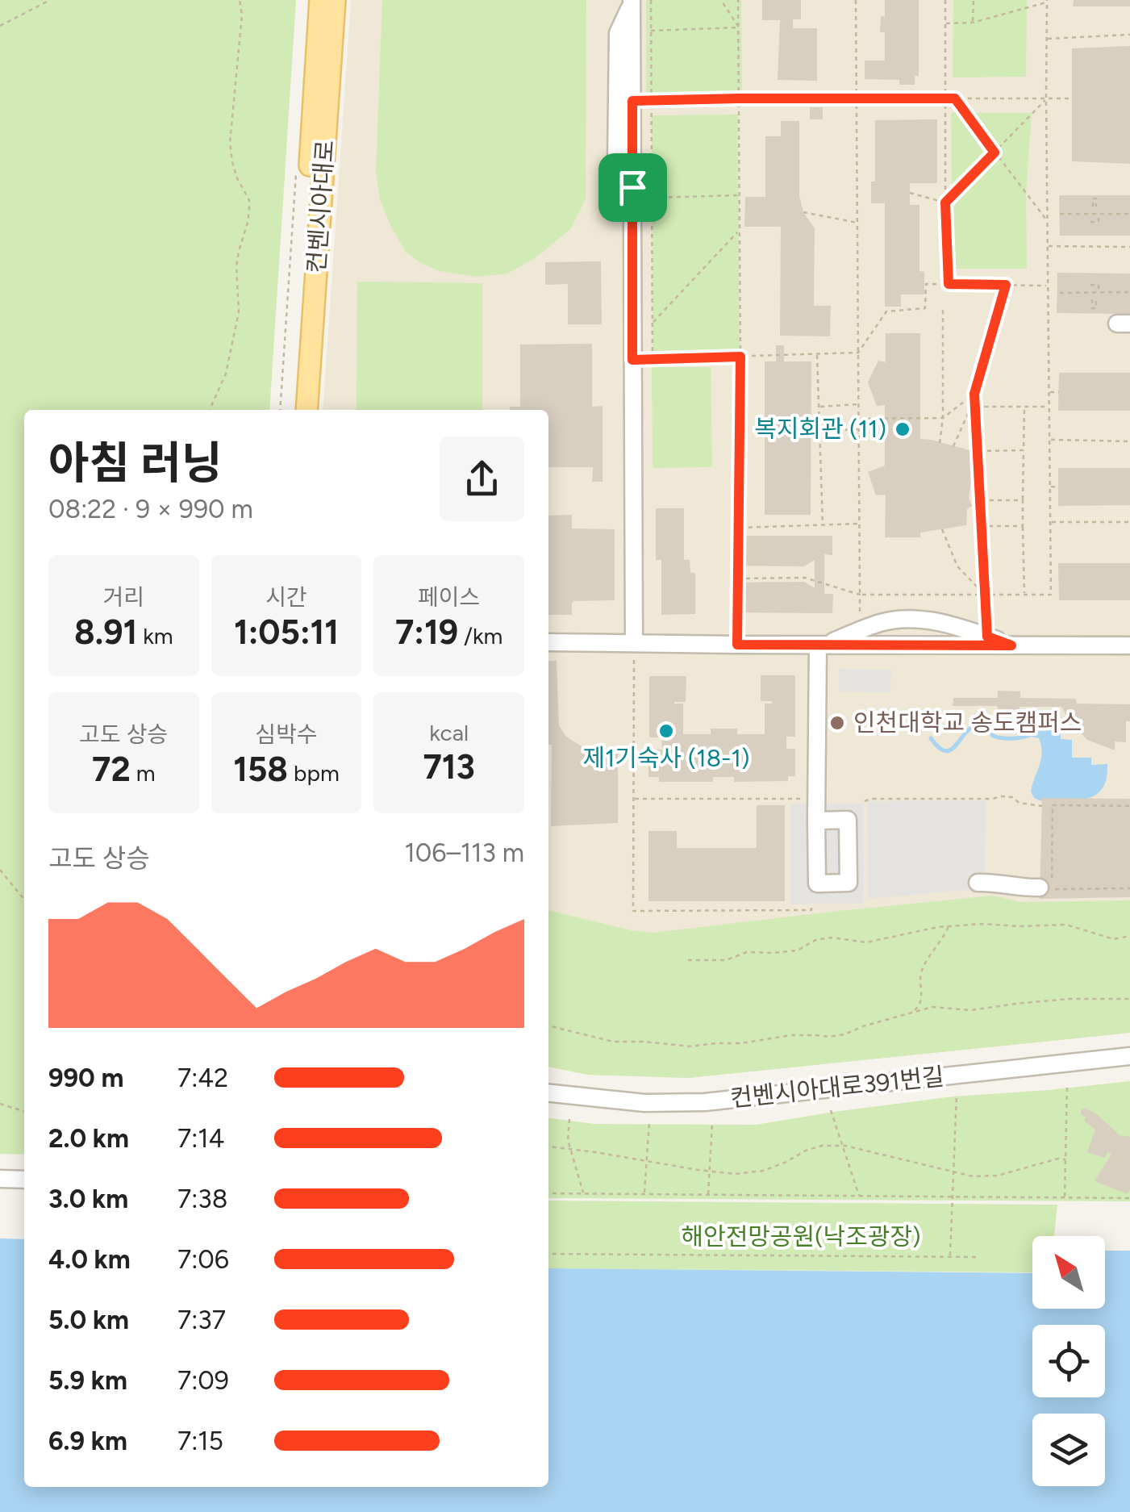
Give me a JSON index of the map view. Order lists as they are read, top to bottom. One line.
{"streets":{"main road":["컨벤시아대로"],"street":["컨벤시아대로391번길"]},"parks":["해안전망공원(낙조광장)"],"places":["복지회관 (11)","인천대학교 송도캠퍼스","제1기숙사 (18-1)"],"north":"top left","page":{"heading":["아침 러닝","08:22 · 9 × 990 m"],"stats":[["거리","8.91 km"],["시간","1:05:11"],["페이스","7:19 /km"],["고도 상승","72 m"],["심박수","158 bpm"],["kcal","713"]],"chart":["고도 상승","106–113 m"],"list":[{"name":"990 m","note":"7:42"},{"name":"2.0 km","note":"7:14"},{"name":"3.0 km","note":"7:38"},{"name":"4.0 km","note":"7:06"},{"name":"5.0 km","note":"7:37"},{"name":"5.9 km","note":"7:09"},{"name":"6.9 km","note":"7:15"}]}}
